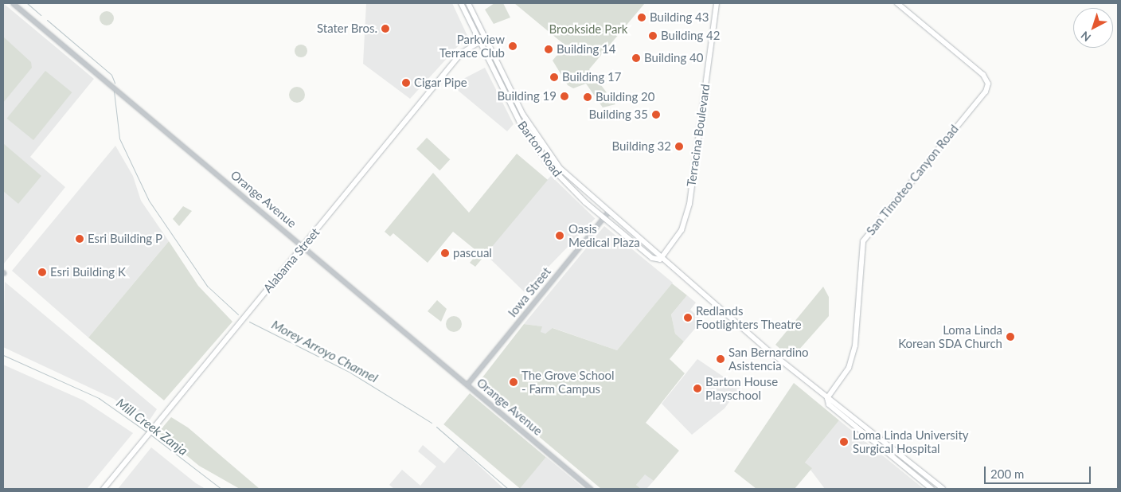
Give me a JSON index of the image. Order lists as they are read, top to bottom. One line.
{"streets":{"main road":["Terracina Boulevard","Barton Road","San Timoteo Canyon Road","Alabama Street"],"street":["Orange Avenue","Iowa Street"]},"crossings":[["Terracina Boulevard","Barton Road"],["Barton Road","San Timoteo Canyon Road"],["Barton Road","Alabama Street"],["Barton Road","Iowa Street"],["Orange Avenue","Alabama Street"],["Orange Avenue","Iowa Street"]],"water":["Morey Arroyo Channel","Mill Creek Zanja"],"parks":["Brookside Park"],"places":["Building 43","Stater Bros.","Building 42","Parkview Terrace Club","Building 14","Building 40","Building 17","Cigar Pipe","Building 19","Building 20","Building 35","Building 32","Oasis Medical Plaza","Esri Building P","pascual","Esri Building K","Redlands Footlighters Theatre","Loma Linda Korean SDA Church","San Bernardino Asistencia","The Grove School - Farm Campus","Barton House Playschool","Loma Linda University Surgical Hospital"],"scale_bar":"200 m","north":"bottom left"}
